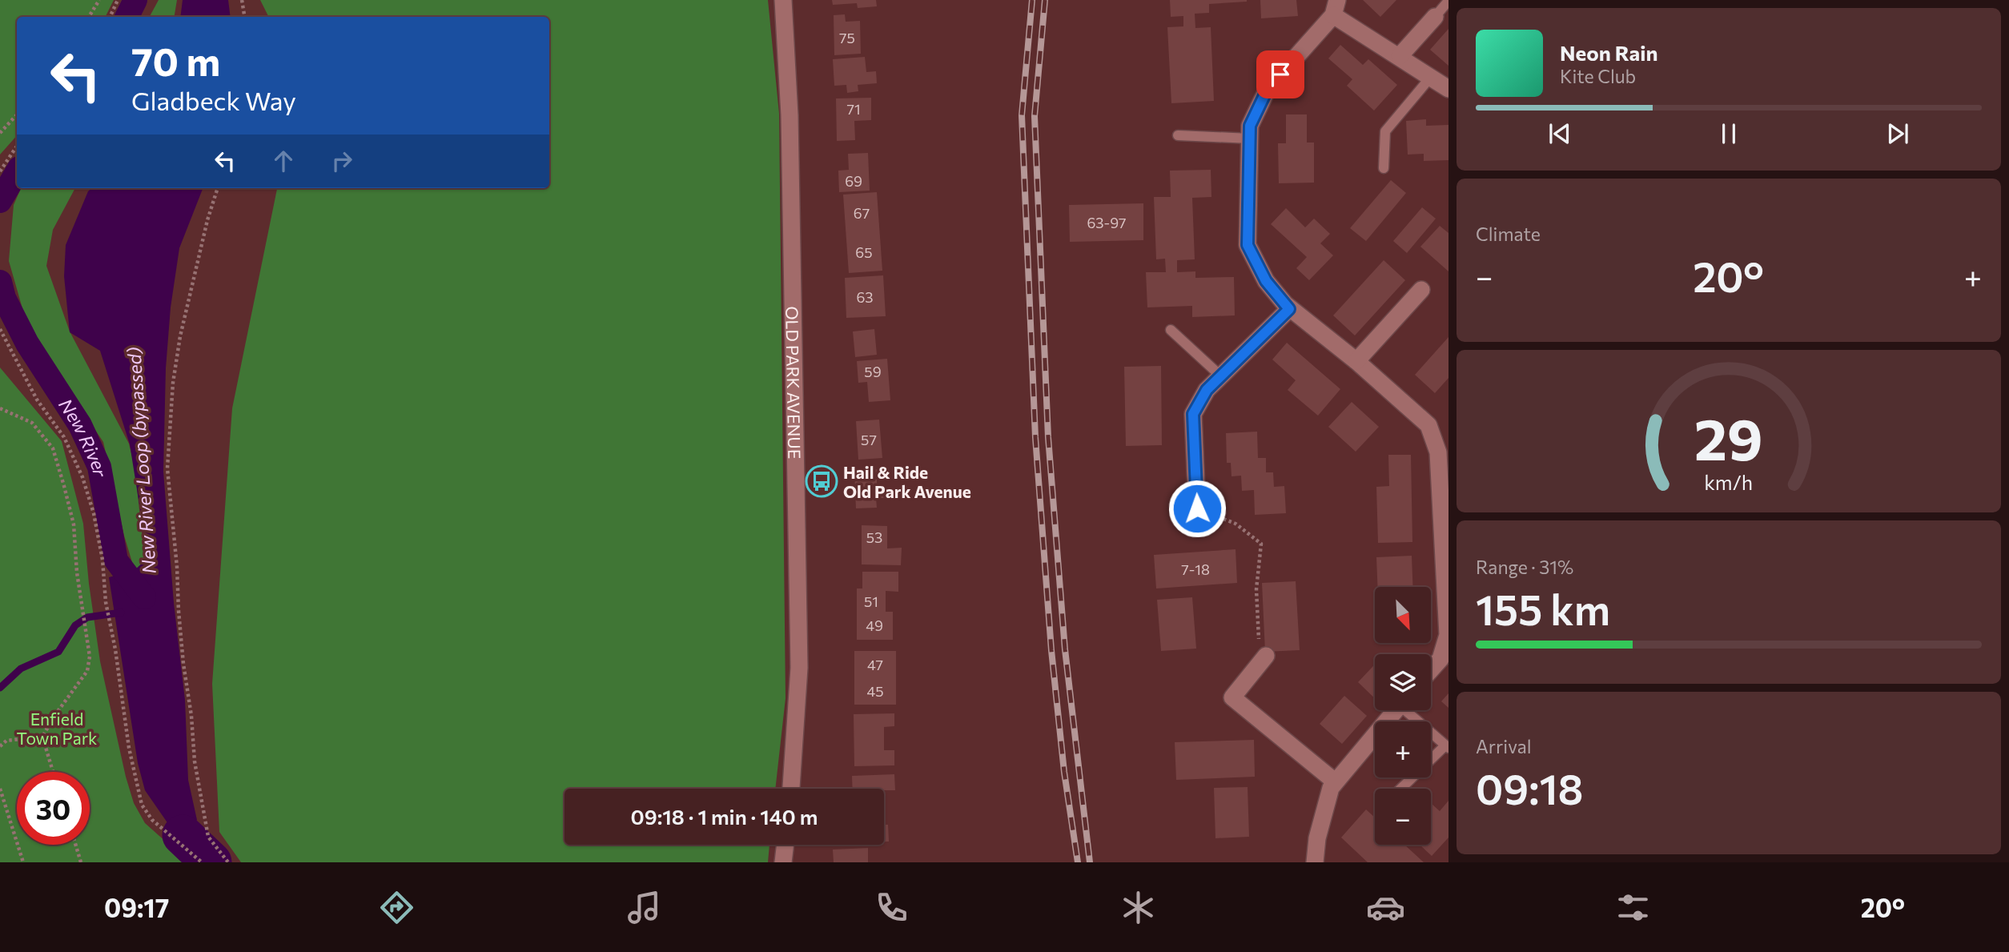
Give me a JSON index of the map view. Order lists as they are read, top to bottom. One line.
{"streets":{"street":["OLD PARK AVENUE"]},"water":["New River","New River Loop (bypassed)"],"parks":["Enfield Town Park"],"places":{"bus stop":["Hail & Ride Old Park Avenue"]},"house_numbers":["75","71","69","67","63-97","65","63","59","57","53","7-18","51","49","47","45"],"north":"bottom right","page":{"turn":["70 m","Gladbeck Way"],"song":["Neon Rain","Kite Club"],"tile":["Climate",["Range · 31%","155 km"],["Arrival","09:18"]],"heat":["−","20°","+"],"map_buttons":["+","−"],"limit":"30","trip":"09:18 · 1 min · 140 m","tabs":["09:17","20°"],"gauge":["29","km/h"]}}
